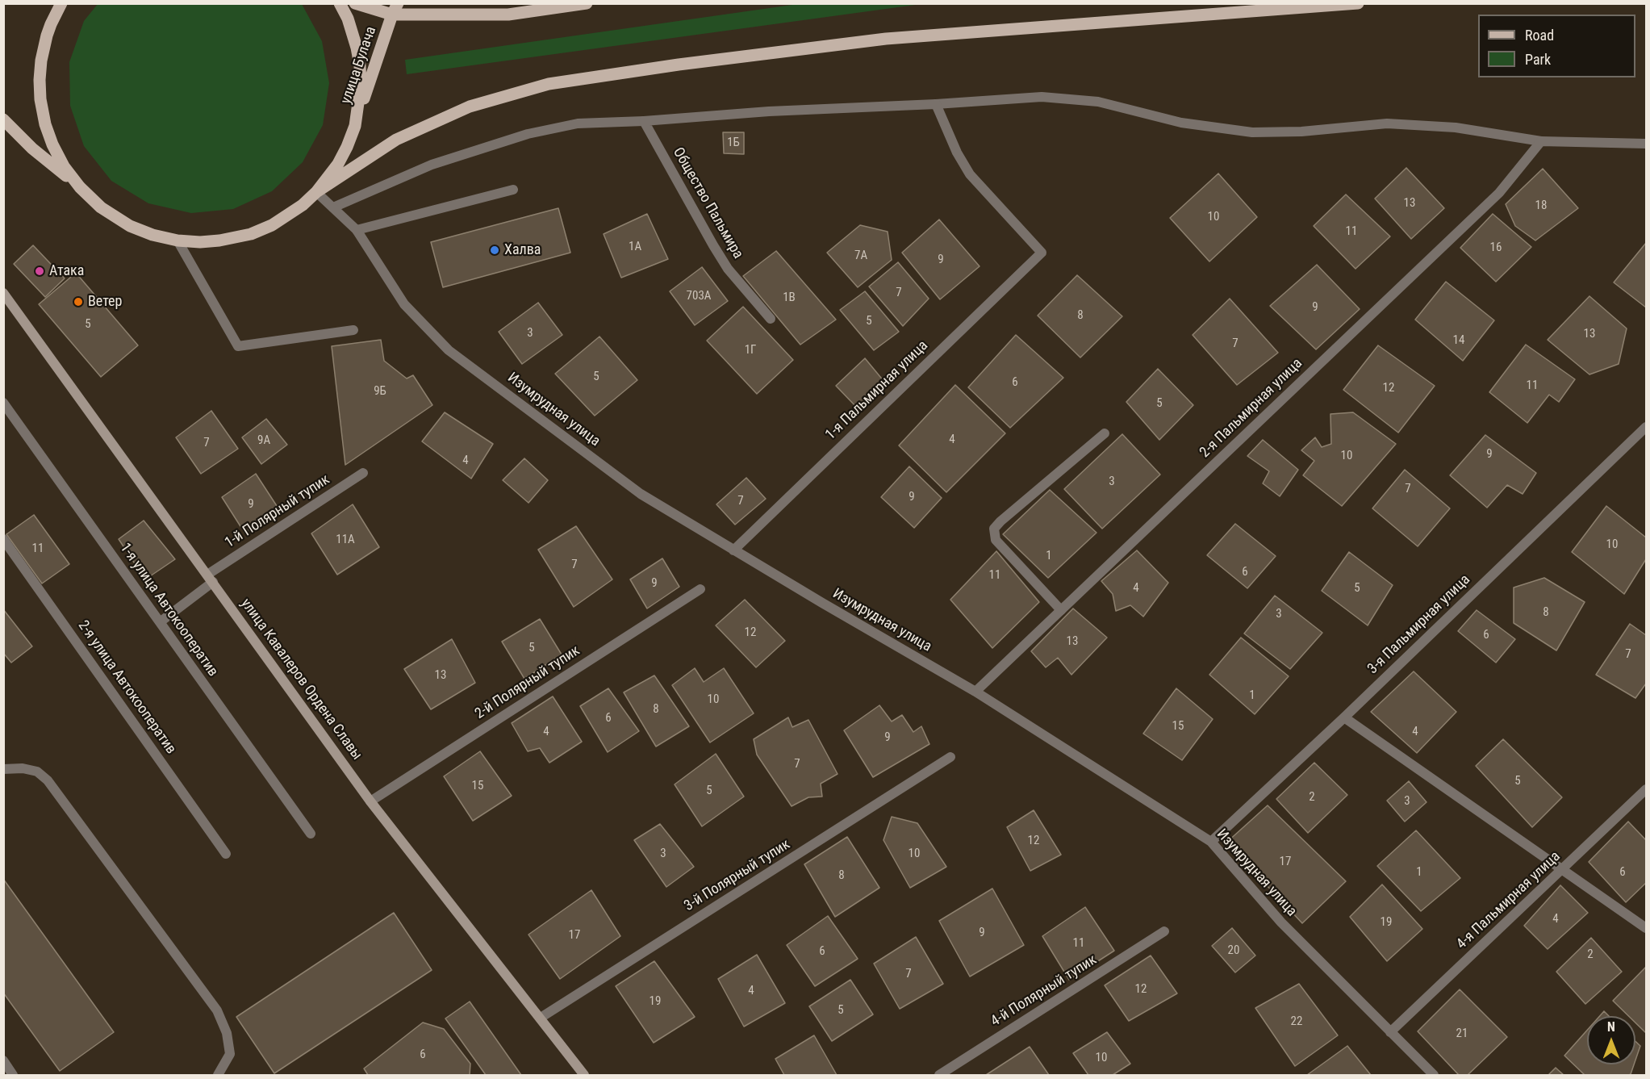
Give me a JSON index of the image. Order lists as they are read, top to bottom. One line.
{"streets":{"main road":["улица Булача"],"street":["Общество Пальмира","1-я Пальмирная улица","2-я Пальмирная улица","Изумрудная улица","1-й Полярный тупик","1-я улица Автокооператив","3-я Пальмирная улица","улица Кавалеров Ордена Славы","2-й Полярный тупик","2-я улица Автокооператив","3-й Полярный тупик","4-я Пальмирная улица","4-й Полярный тупик"]},"crossings":[["1-я Пальмирная улица","Изумрудная улица"],["2-я Пальмирная улица","Изумрудная улица"],["Изумрудная улица","3-я Пальмирная улица"],["Изумрудная улица","4-я Пальмирная улица"],["1-й Полярный тупик","1-я улица Автокооператив"],["1-й Полярный тупик","улица Кавалеров Ордена Славы"],["улица Кавалеров Ордена Славы","2-й Полярный тупик"],["улица Кавалеров Ордена Славы","3-й Полярный тупик"]],"places":["Халва","Атака","Ветер"],"house_numbers":["1Б","13","18","10","11","1А","16","7А","9","7","703А","1В","9","8","5","5","3","13","14","7","1Г","5","6","11","12","9Б","5","4","9А","7","9","10","4","3","7","9","7","9","11А","10","11","1","7","6","11","9","4","5","8","3","12","6","13","5","7","13","1","10","8","6","15","4","4","9","7","5","15","5","2","3","12","3","10","17","1","6","8","4","19","9","17","11","20","6","2","7","12","4","19","5","22","21","6","10"],"legend":["Road","Park"],"north":"top"}
